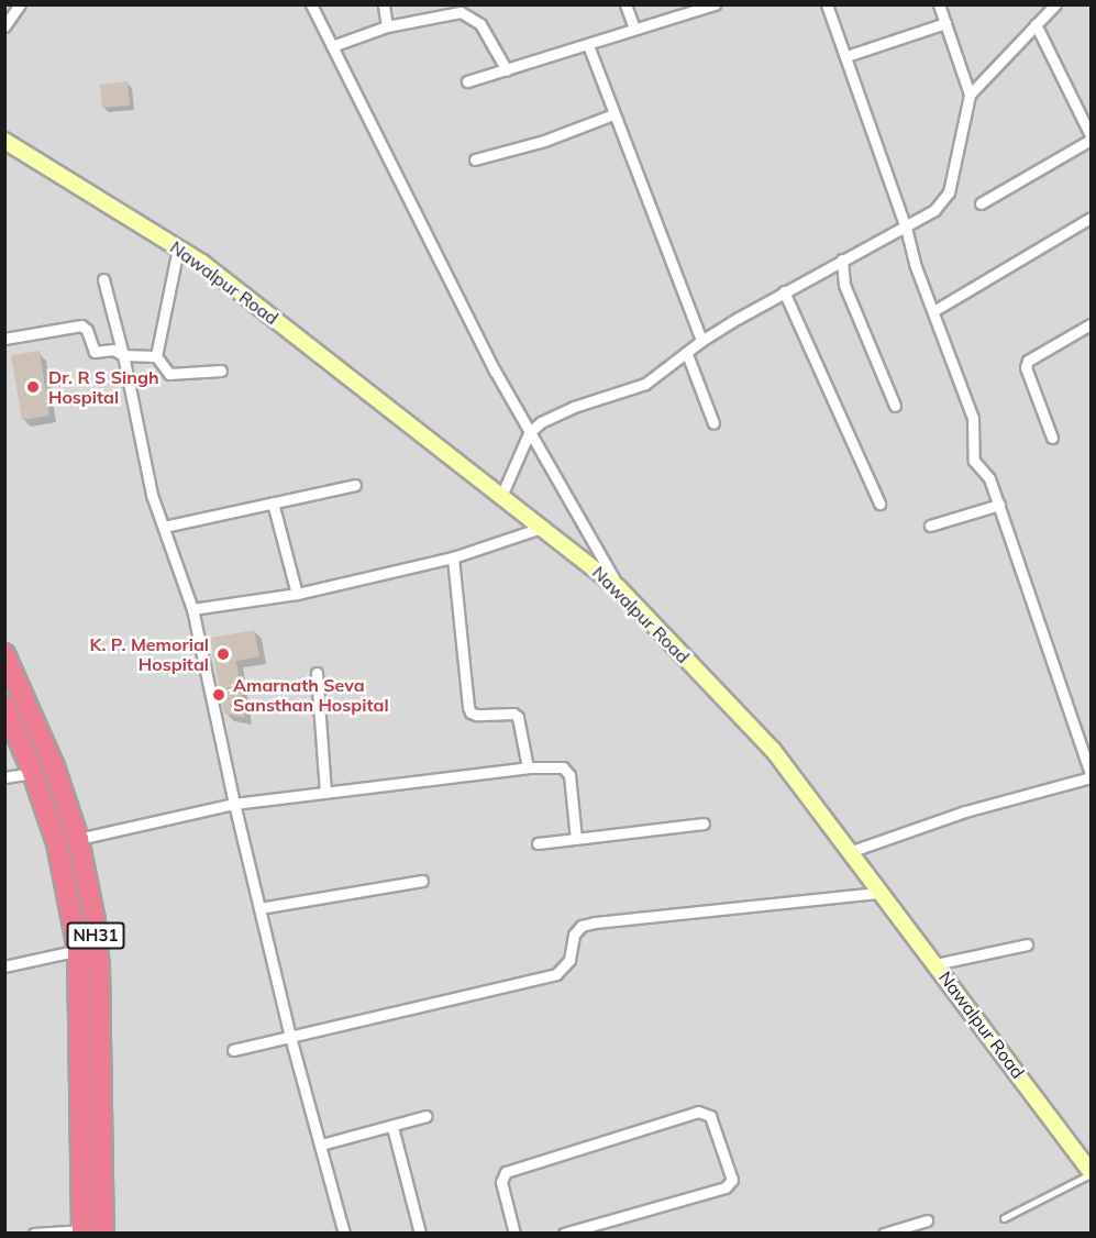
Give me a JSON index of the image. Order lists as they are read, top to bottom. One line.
{"streets":{"highway":["NH31"],"street":["Nawalpur Road"]},"places":["Dr. R S Singh Hospital","K. P. Memorial Hospital","Amarnath Seva Sansthan Hospital"]}
